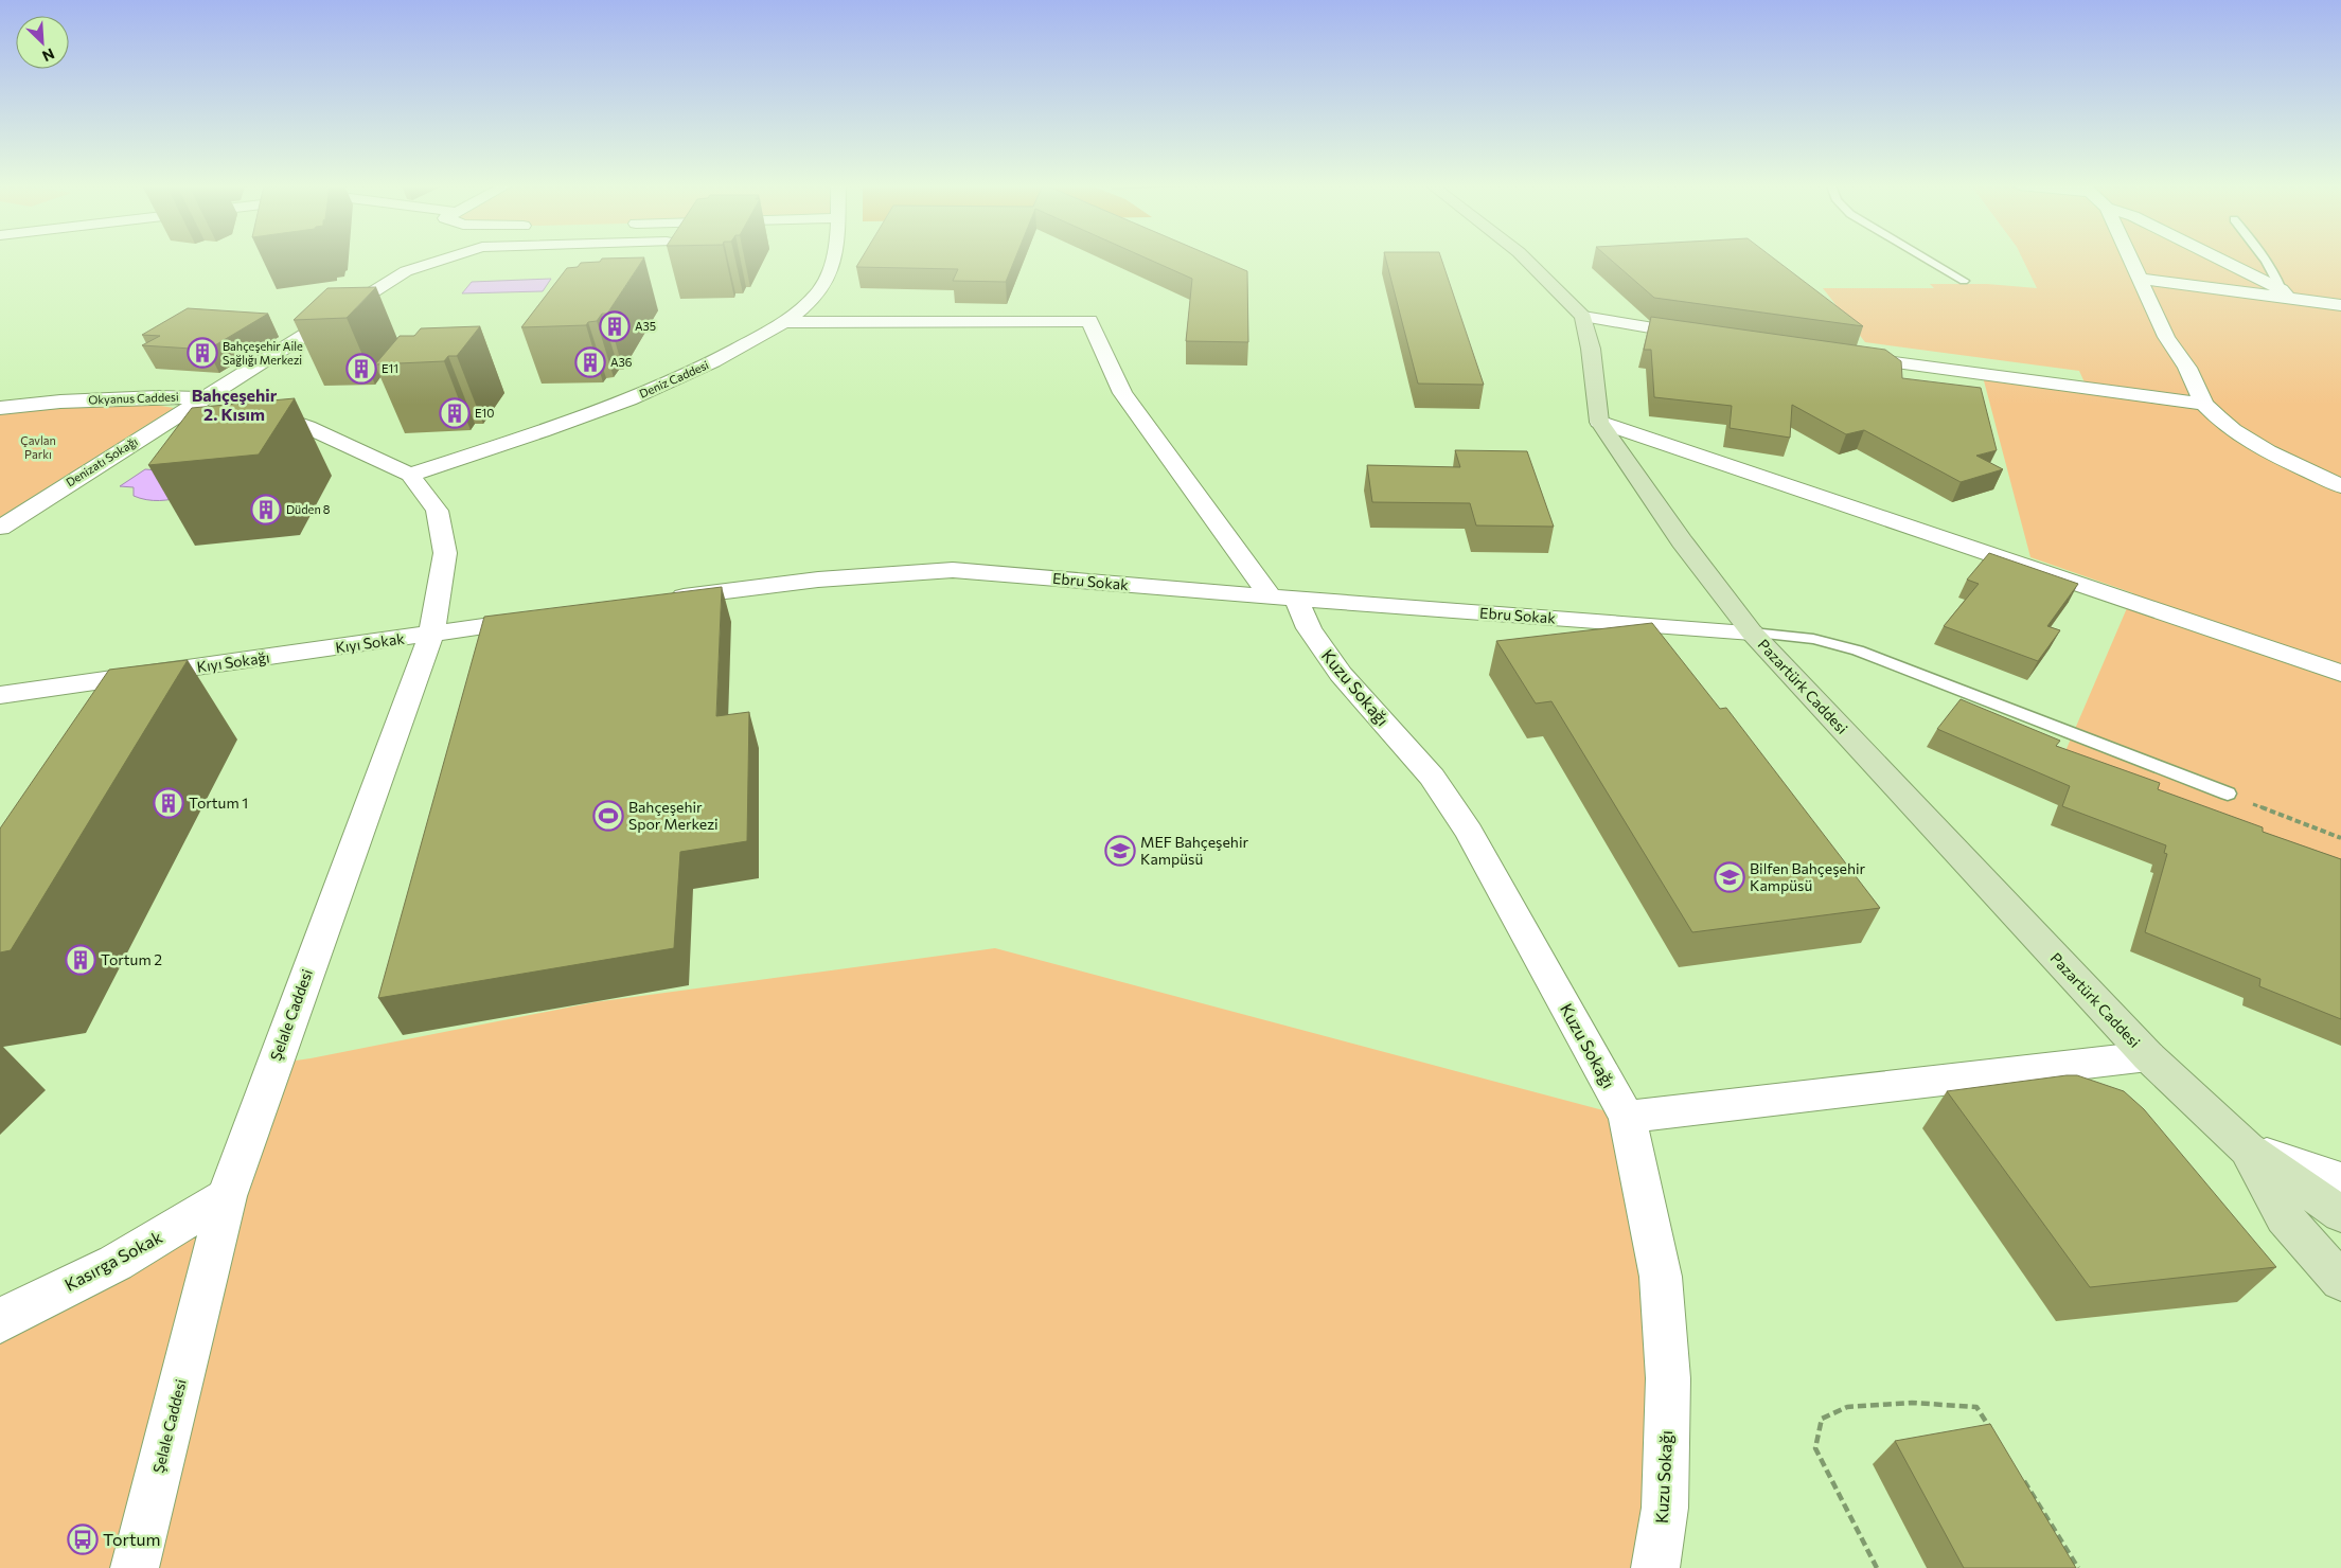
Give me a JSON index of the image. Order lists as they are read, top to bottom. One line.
{"streets":{"street":["Deniz Caddesi","Okyanus Caddesi","Denizatı Sokağı","Ebru Sokak","Kıyı Sokak","Kıyı Sokağı","Pazartürk Caddesi","Kuzu Sokağı","Şelale Caddesi","Kasırga Sokak"]},"crossings":[["Deniz Caddesi","Okyanus Caddesi"],["Deniz Caddesi","Kuzu Sokağı"],["Deniz Caddesi","Şelale Caddesi"],["Okyanus Caddesi","Denizatı Sokağı"],["Okyanus Caddesi","Şelale Caddesi"],["Ebru Sokak","Pazartürk Caddesi"],["Ebru Sokak","Kuzu Sokağı"],["Kıyı Sokak","Kıyı Sokağı"],["Kıyı Sokak","Şelale Caddesi"],["Şelale Caddesi","Kasırga Sokak"]],"districts":["Bahçeşehir 2. Kısım"],"parks":["Çavlan Parkı"],"places":{"building":["A35","Bahçeşehir Aile Sağlığı Merkezi","A36","E11","E10","Düden 8","Tortum 1","Tortum 2"],"sports":["Bahçeşehir Spor Merkezi"],"school or university":["MEF Bahçeşehir Kampüsü","Bilfen Bahçeşehir Kampüsü"],"bus stop":["Tortum"]},"north":"bottom right"}
